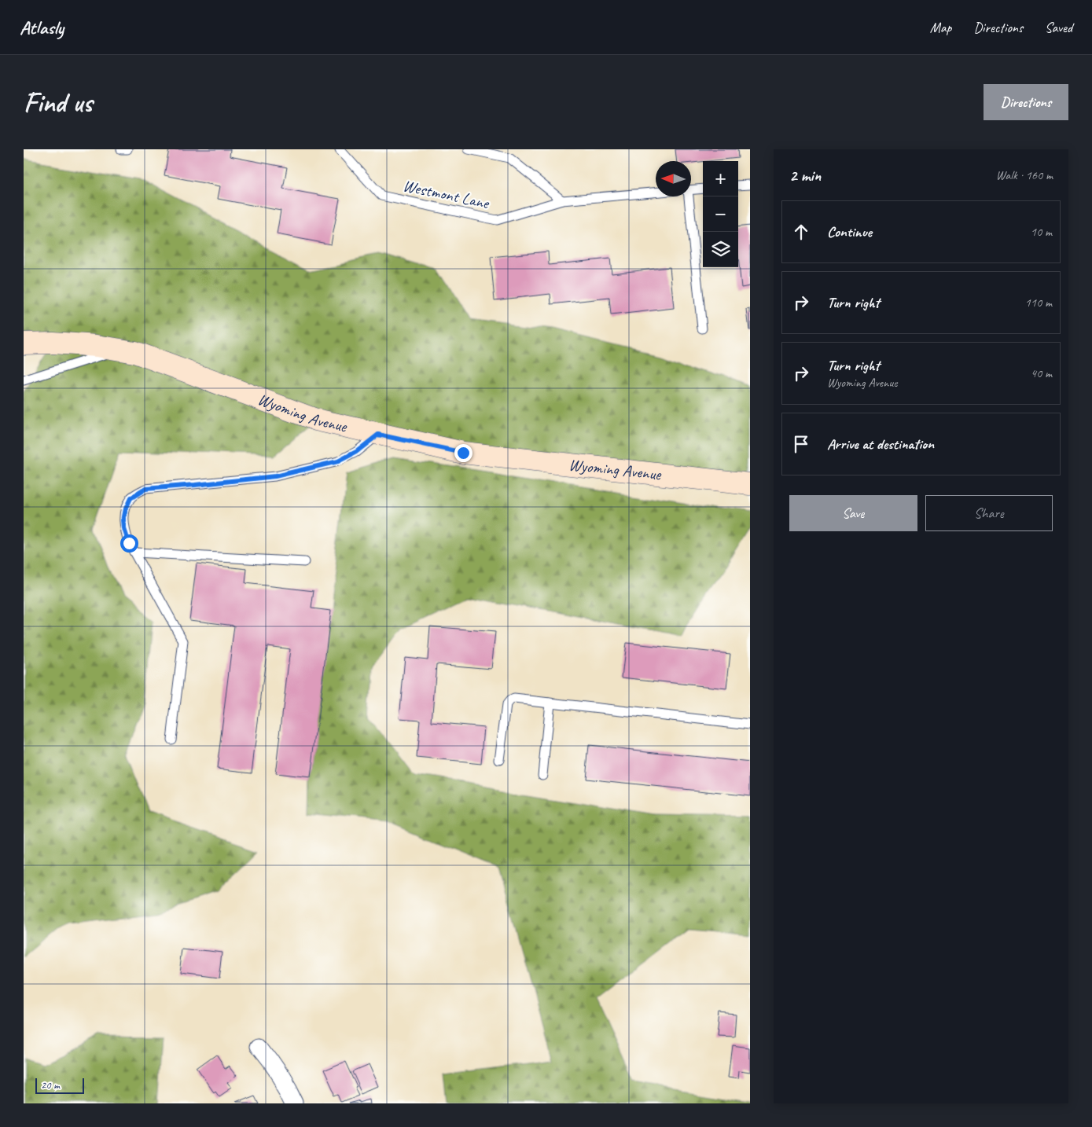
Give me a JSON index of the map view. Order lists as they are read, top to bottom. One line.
{"streets":{"street":["Wyoming Avenue"],"lane":["Westmont Lane"]},"scale_bar":"20 m","north":"left","page":{"header":"Atlasly","nav":["Map","Directions","Saved"],"buttons":["Directions",["Save","Share"]],"title":"Find us","heading":["2 min","Walk · 160 m"],"map_buttons":["+","−"],"list":[["Continue","10 m"],["Turn right","110 m"],["Turn right","Wyoming Avenue","40 m"],"Arrive at destination"],"scale":"20 m"}}
